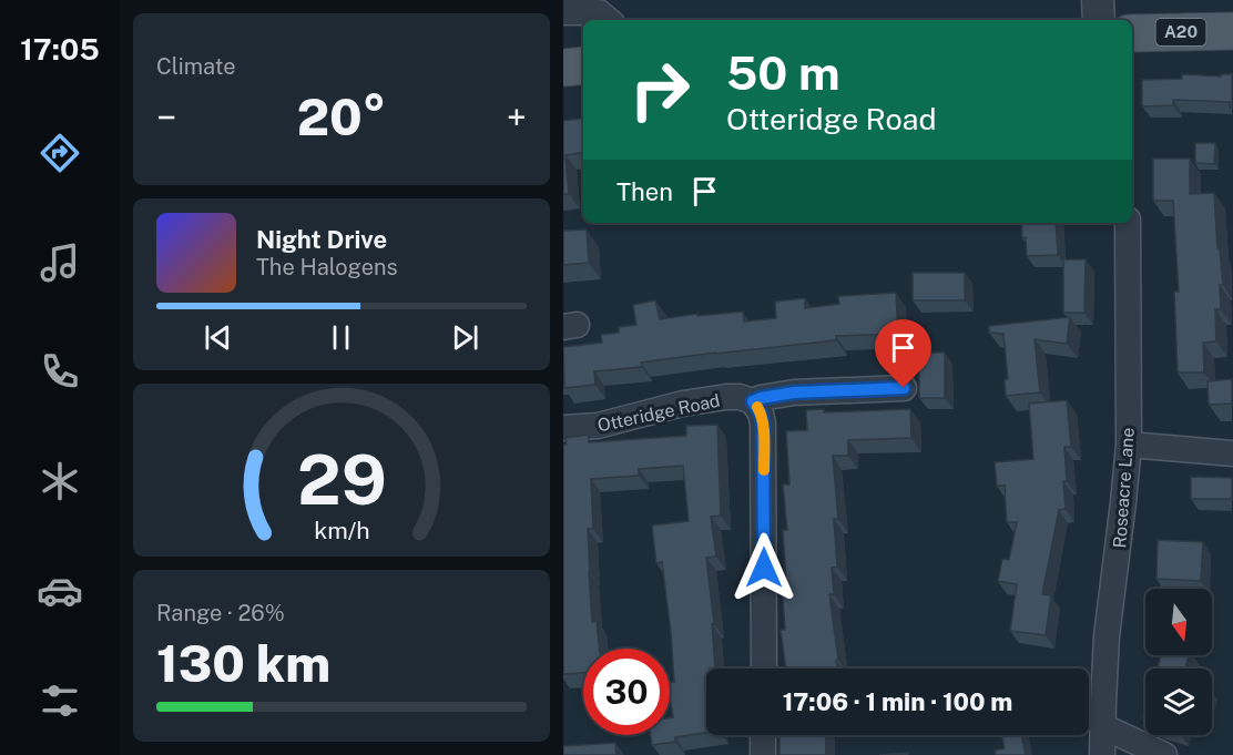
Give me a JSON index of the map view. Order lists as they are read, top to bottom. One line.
{"streets":{"main road":["A20"],"street":["Otteridge Road","Roseacre Lane"]},"north":"bottom","page":{"tabs":"17:05","tile":["Climate",["Range · 26%","130 km"]],"turn":["50 m","Otteridge Road"],"heat":["−","20°","+"],"then":"Then","song":["Night Drive","The Halogens"],"limit":"30","trip":"17:06 · 1 min · 100 m","gauge":["29","km/h"]}}
